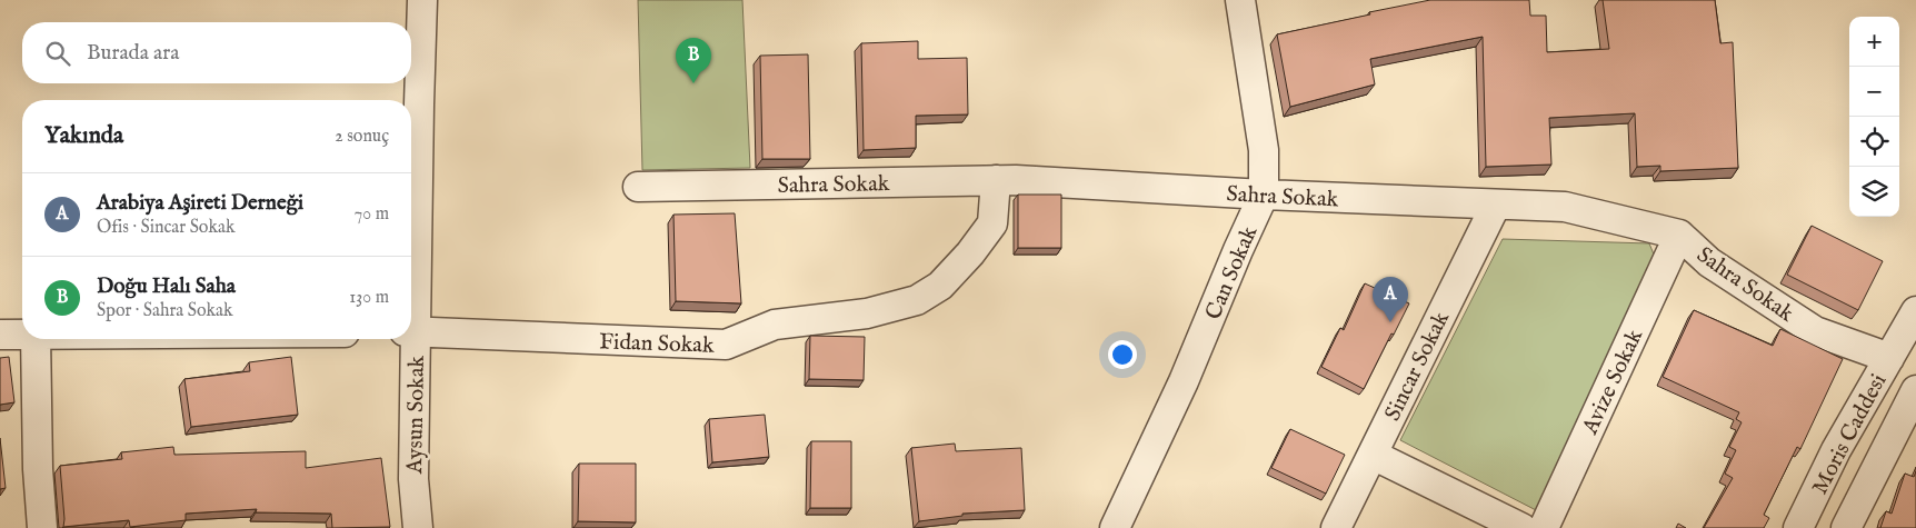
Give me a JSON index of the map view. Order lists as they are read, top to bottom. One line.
{"streets":{"street":["Sahra Sokak","Can Sokak","Fidan Sokak","Sincar Sokak","Avize Sokak","Aysun Sokak","Moris Caddesi"]},"crossings":[["Sahra Sokak","Can Sokak"],["Sahra Sokak","Fidan Sokak"],["Sahra Sokak","Sincar Sokak"],["Sahra Sokak","Avize Sokak"],["Sahra Sokak","Moris Caddesi"]],"page":{"map_buttons":["+","−"],"search":"Burada ara","pins":["B","A"],"heading":["Yakında","2 sonuç"],"list":[{"mark":"A","name":"Arabiya Aşireti Derneği","note":"Ofis · Sincar Sokak","value":"70 m"},{"mark":"B","name":"Doğu Halı Saha","note":"Spor · Sahra Sokak","value":"130 m"}]}}
